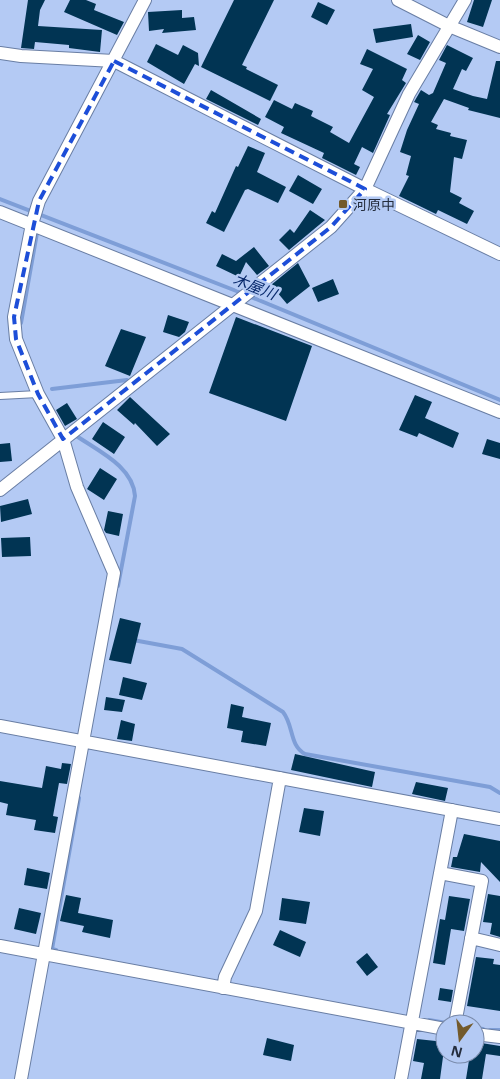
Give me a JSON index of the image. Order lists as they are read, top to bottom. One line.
{"water":["木屋川"],"places":{"transit":["河原中"]},"north":"bottom"}
